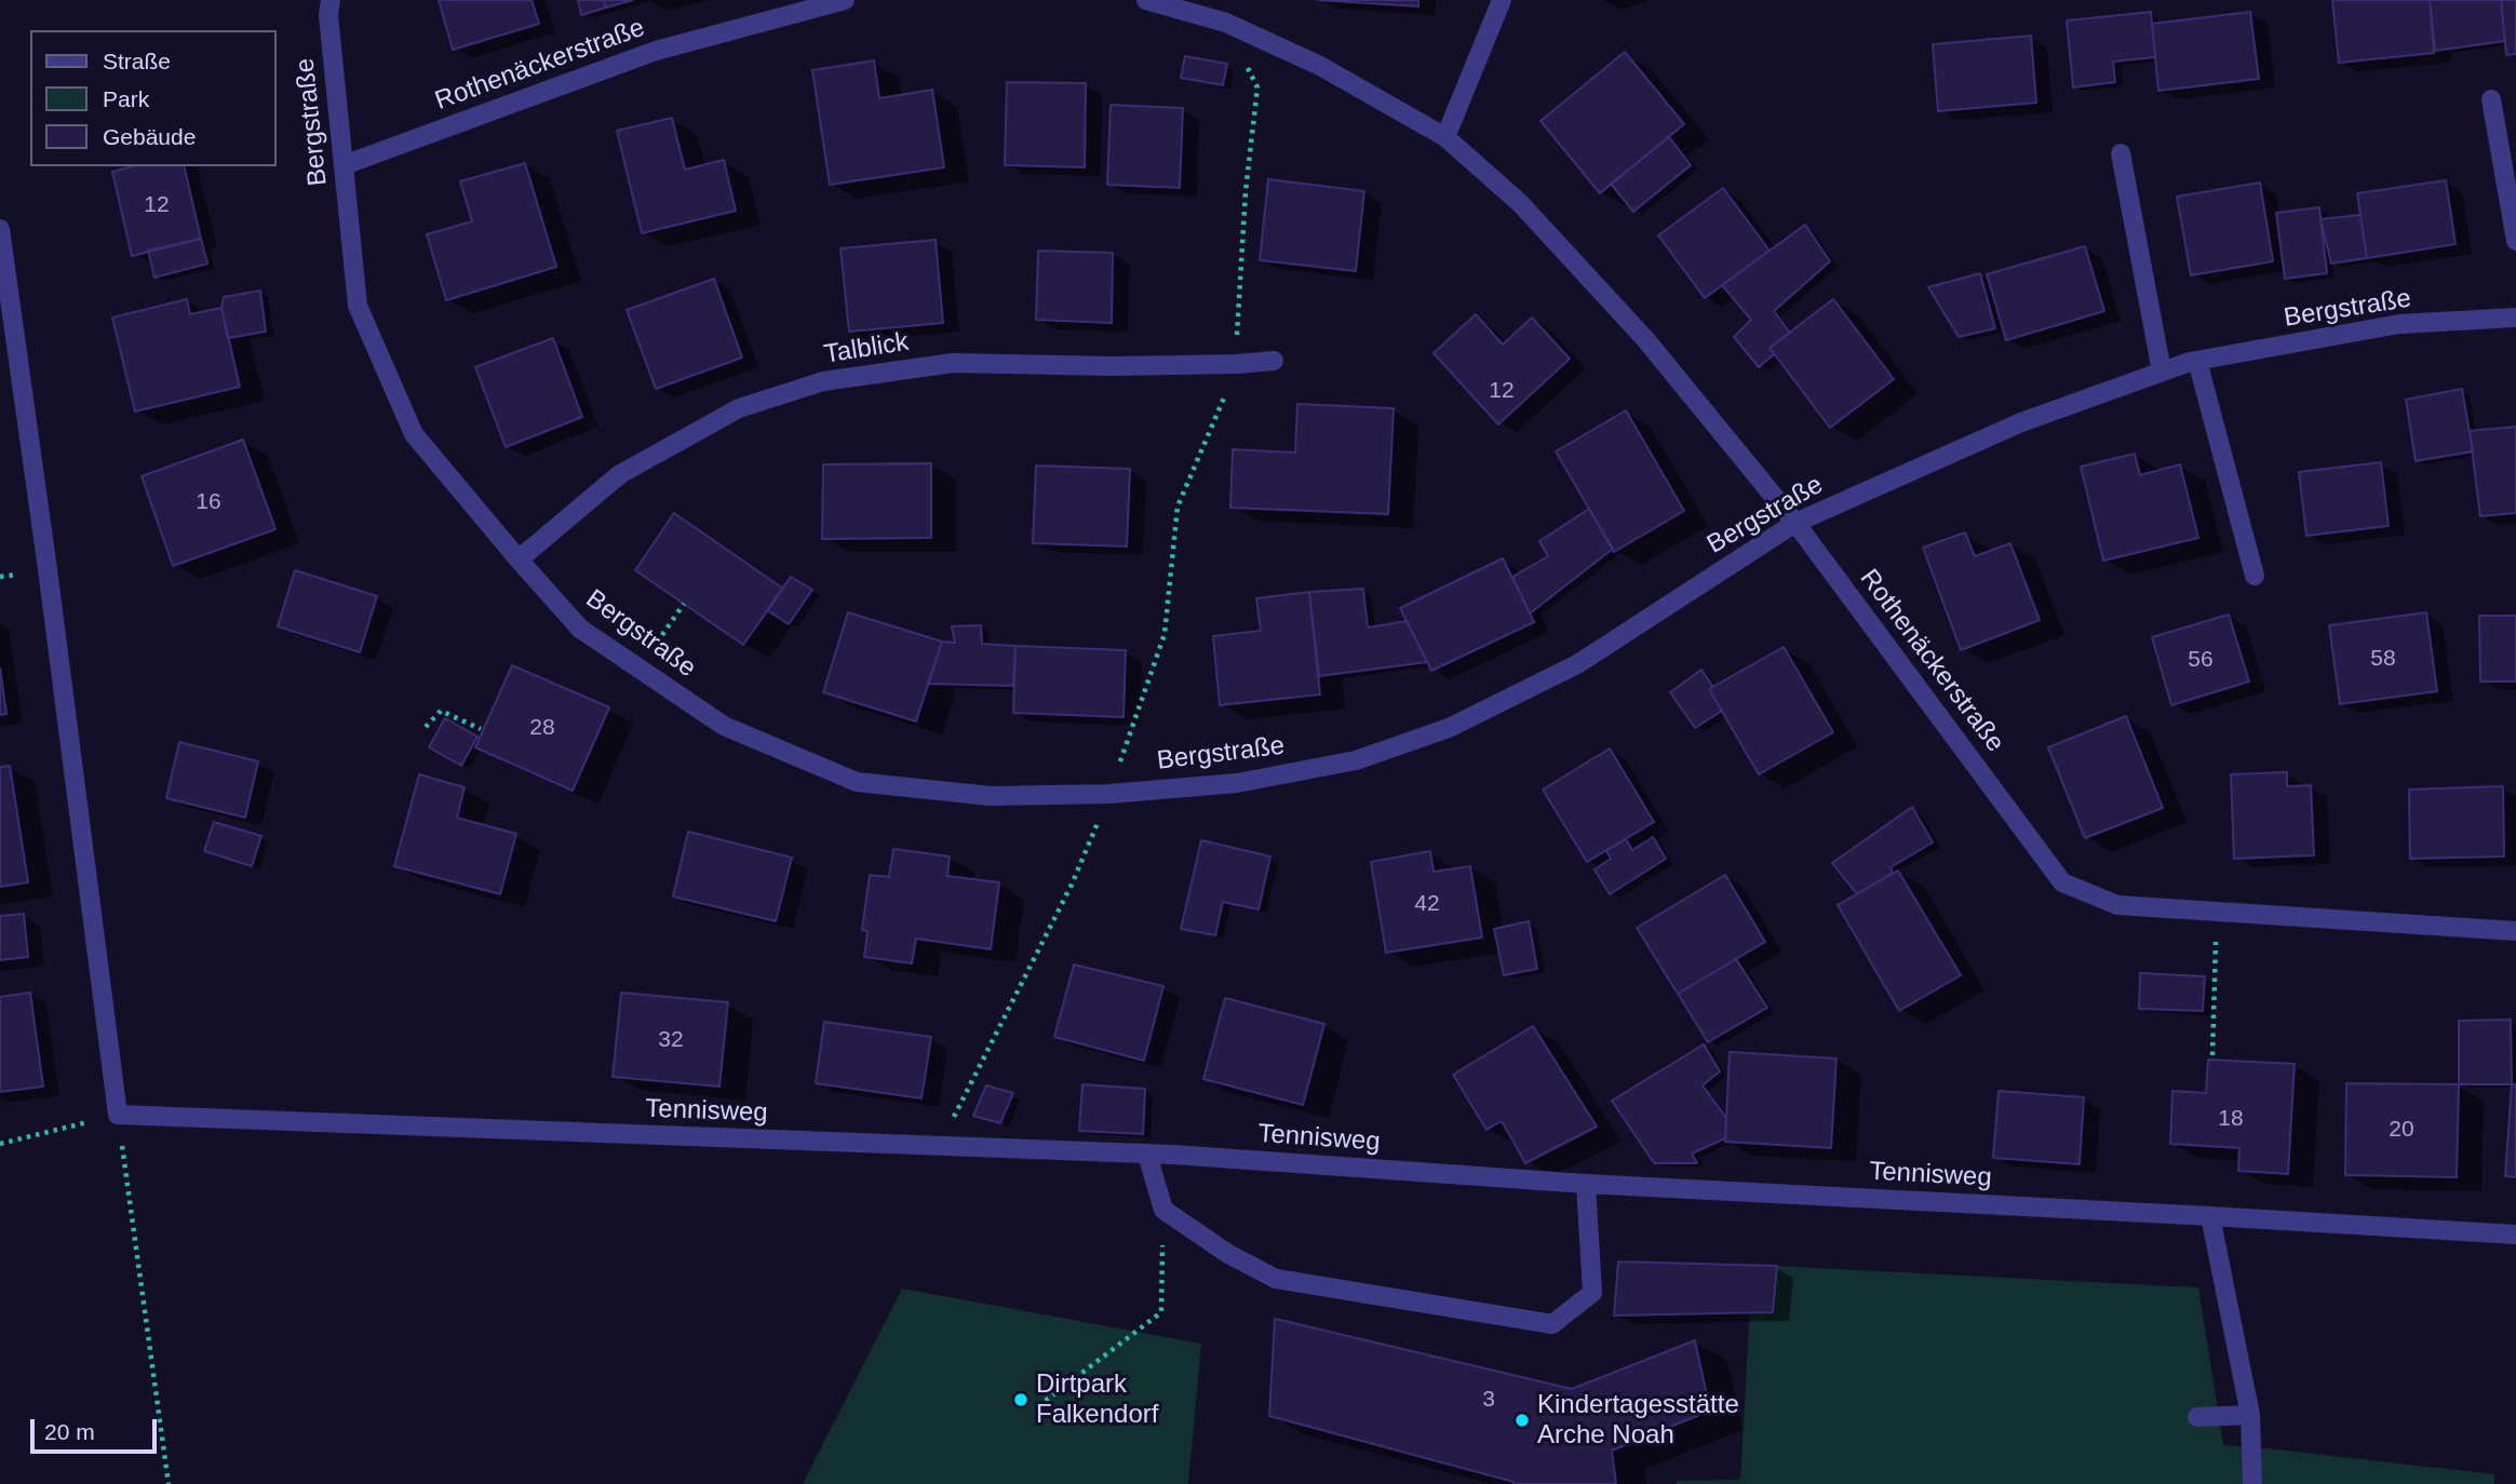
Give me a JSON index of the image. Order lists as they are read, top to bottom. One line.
{"streets":{"street":["Rothenäckerstraße","Bergstraße","Talblick","Tennisweg"]},"crossings":[["Rothenäckerstraße","Bergstraße"],["Bergstraße","Talblick"]],"places":["Dirtpark Falkendorf","Kindertagesstätte Arche Noah"],"house_numbers":["12","12","16","58","56","28","42","32","18","20","3"],"legend":["Straße","Park","Gebäude"],"scale_bar":"20 m"}
